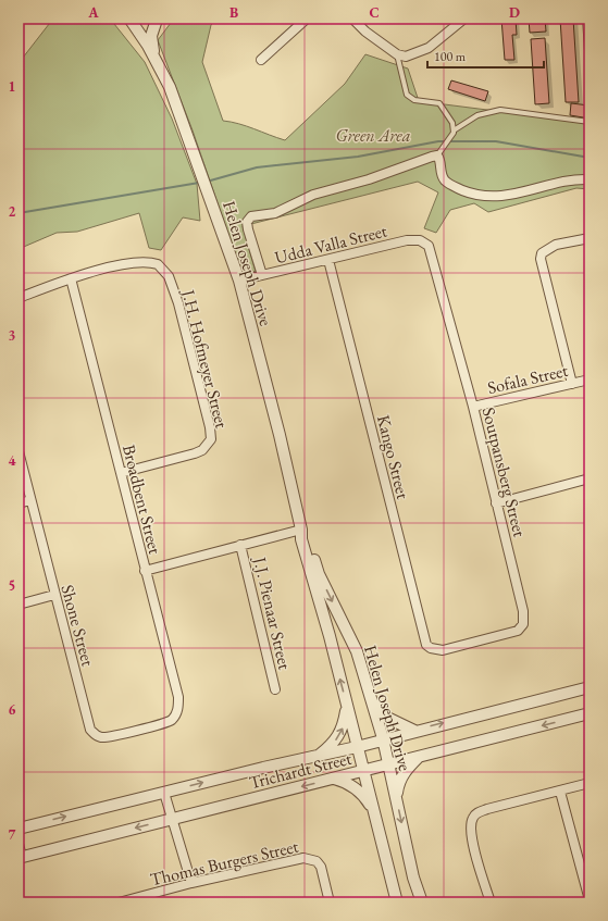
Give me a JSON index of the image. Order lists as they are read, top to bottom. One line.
{"streets":{"street":["Udda Valla Street","Helen Joseph Drive","J.H. Hofmeyer Street","Sofala Street","Kango Street","Soutpansberg Street","Broadbent Street","J.J. Pienaar Street","Shone Street","Trichardt Street","Thomas Burgers Street"]},"crossings":[["Udda Valla Street","Helen Joseph Drive"],["Udda Valla Street","Kango Street"],["Udda Valla Street","Soutpansberg Street"],["Helen Joseph Drive","Trichardt Street"],["J.H. Hofmeyer Street","Broadbent Street"],["Sofala Street","Soutpansberg Street"],["Kango Street","Soutpansberg Street"],["Broadbent Street","Shone Street"]],"parks":["Green Area"],"scale_bar":"100 m","grid":{"columns":["A","B","C","D"],"rows":["1","2","3","4","5","6","7"]}}
